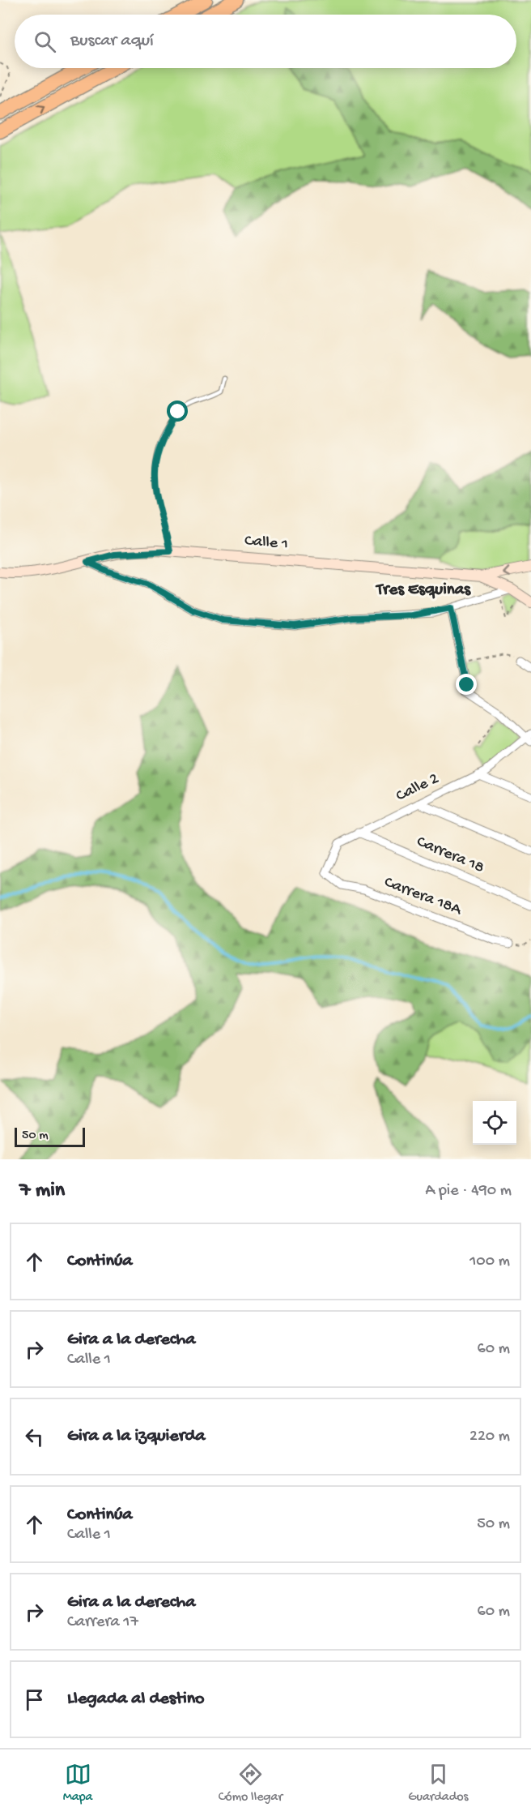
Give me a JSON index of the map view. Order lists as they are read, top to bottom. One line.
{"streets":{"street":["Calle 1","Calle 2","Carrera 18","Carrera 18A"]},"crossings":[["Calle 2","Carrera 18"],["Calle 2","Carrera 18A"]],"districts":["Tres Esquinas"],"scale_bar":"50 m","page":{"search":"Buscar aquí","scale":"50 m","heading":["7 min","A pie · 490 m"],"list":[["Continúa","100 m"],["Gira a la derecha","Calle 1","60 m"],["Gira a la izquierda","220 m"],["Continúa","Calle 1","50 m"],["Gira a la derecha","Carrera 17","60 m"],"Llegada al destino"],"nav":["Mapa","Cómo llegar","Guardados"]}}
